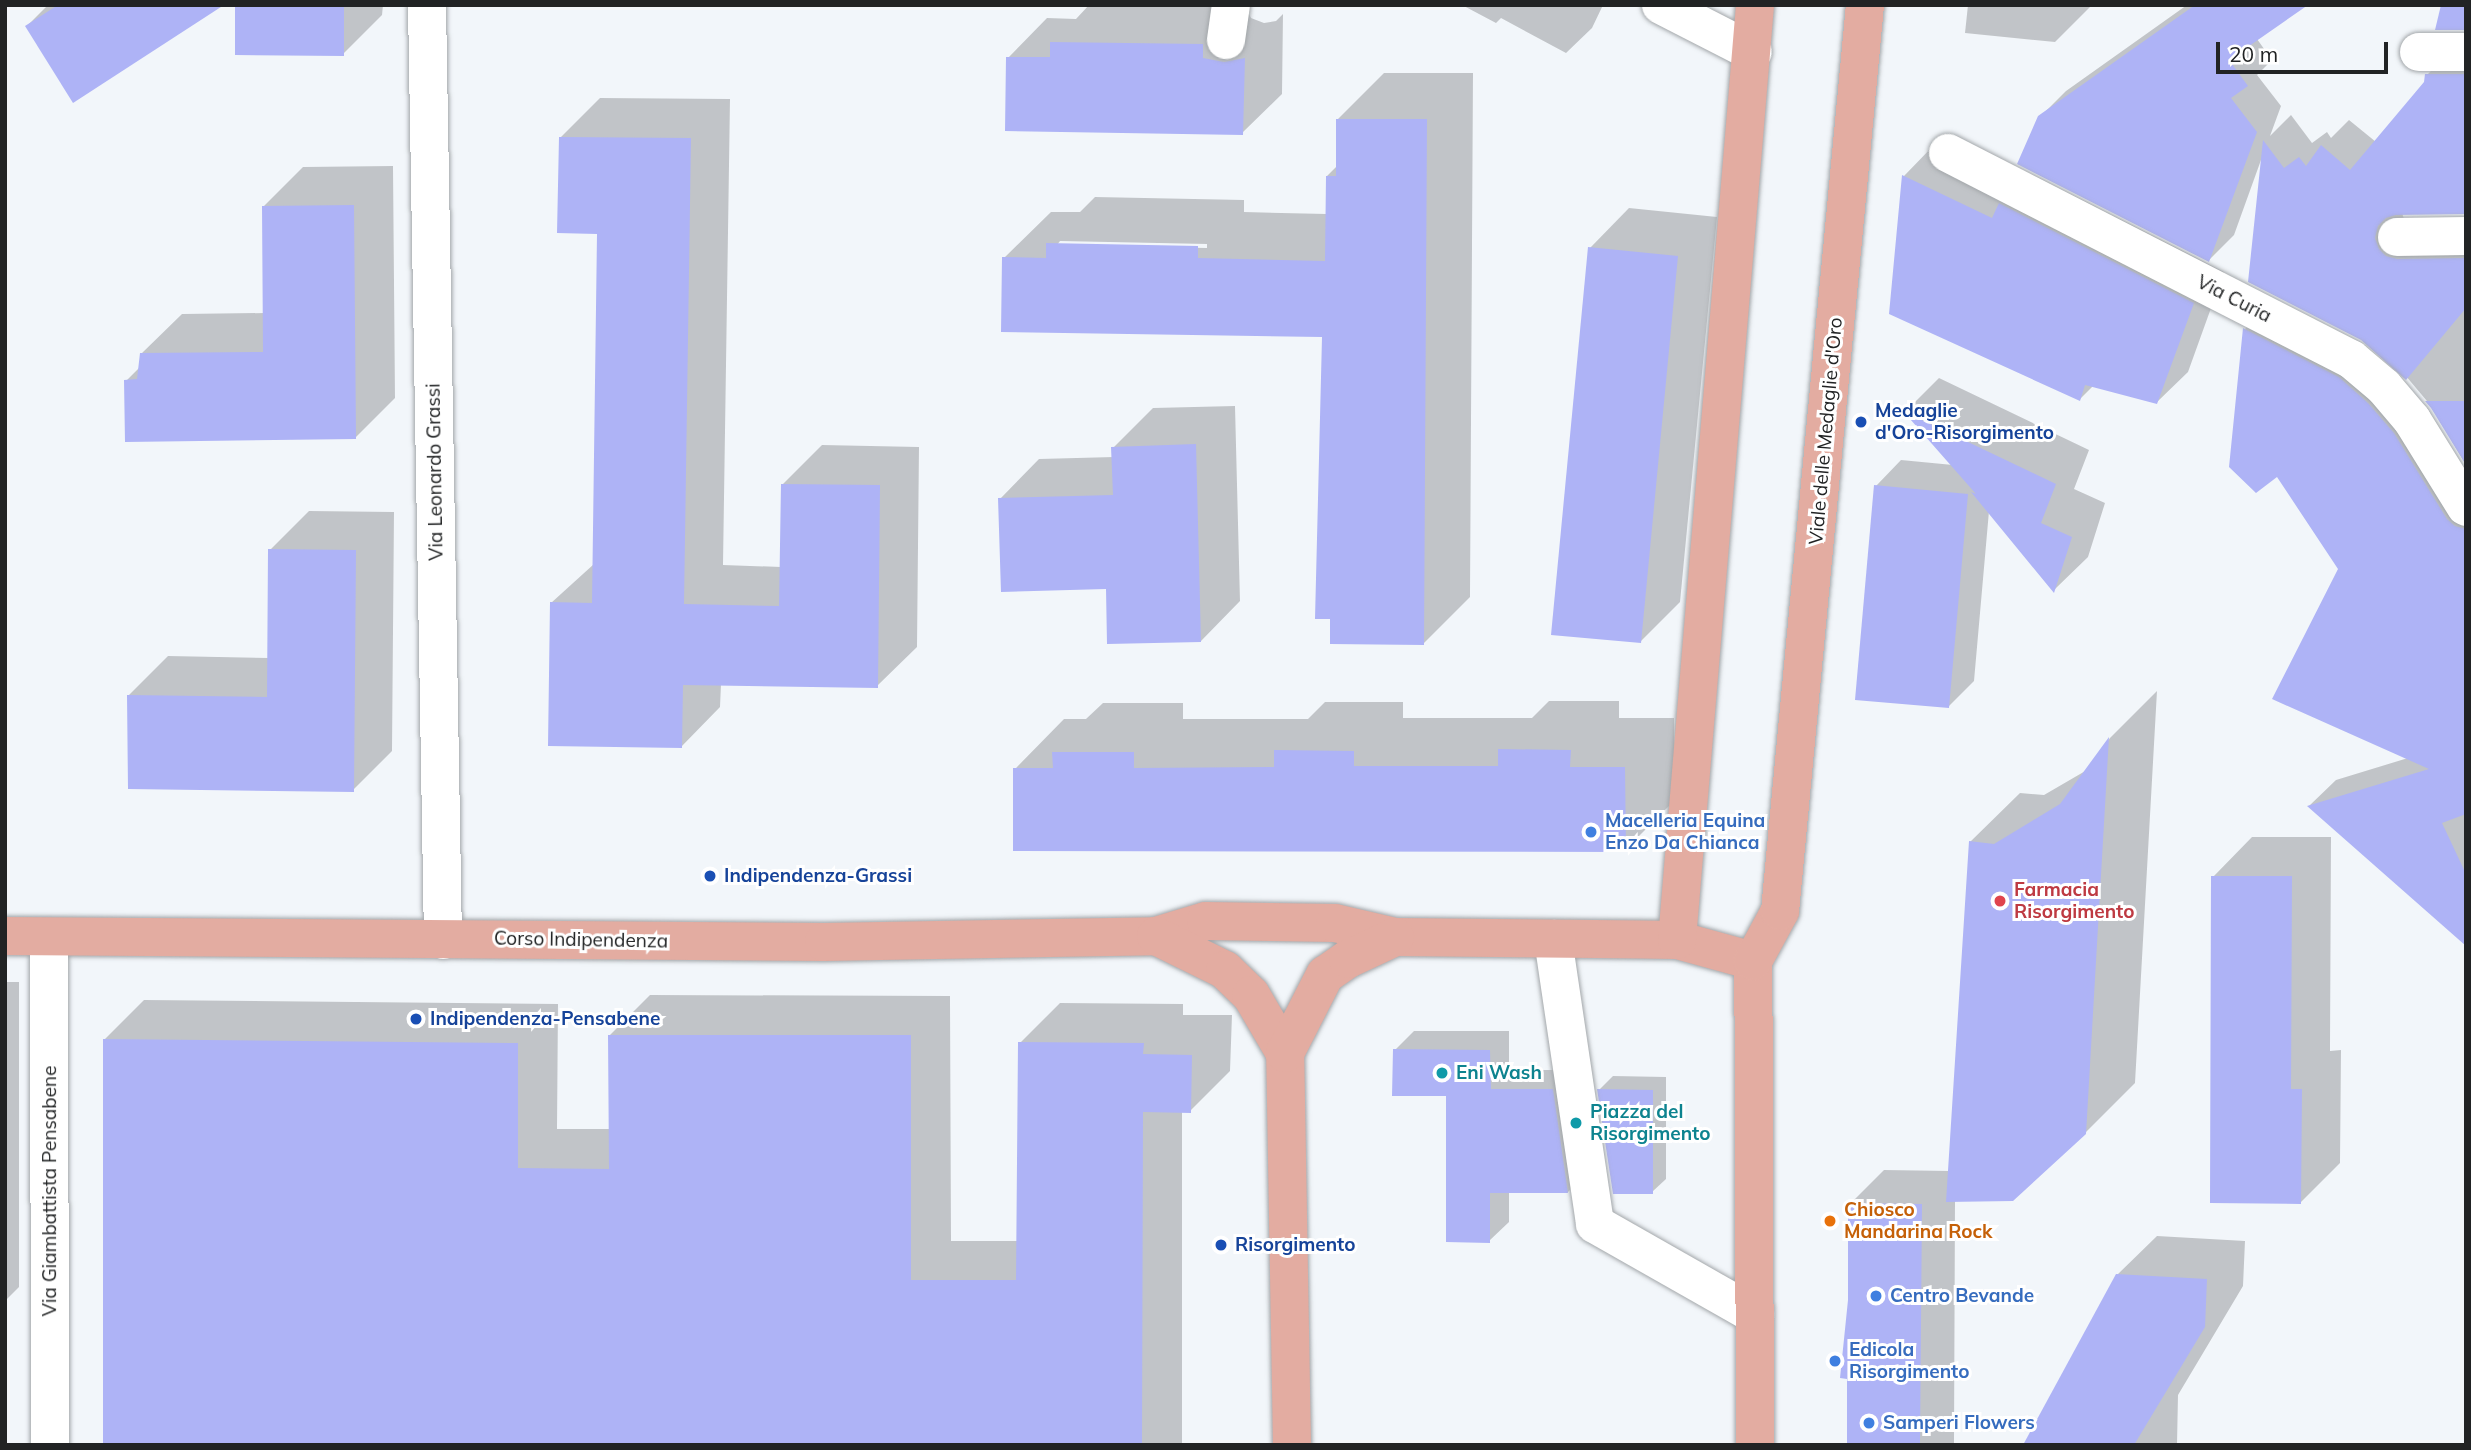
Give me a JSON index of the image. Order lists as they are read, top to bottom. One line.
{"streets":{"main road":["Viale delle Medaglie d'Oro","Corso Indipendenza"],"street":["Via Curia","Via Leonardo Grassi","Via Giambattista Pensabene"]},"crossings":[["Via Leonardo Grassi","Corso Indipendenza"],["Corso Indipendenza","Via Giambattista Pensabene"]],"places":["Medaglie d'Oro-Risorgimento","Macelleria Equina Enzo Da Chianca","Indipendenza-Grassi","Farmacia Risorgimento","Indipendenza-Pensabene","Eni Wash","Piazza del Risorgimento","Chiosco Mandarina Rock","Risorgimento","Centro Bevande","Edicola Risorgimento","Samperi Flowers"],"scale_bar":"20 m"}
